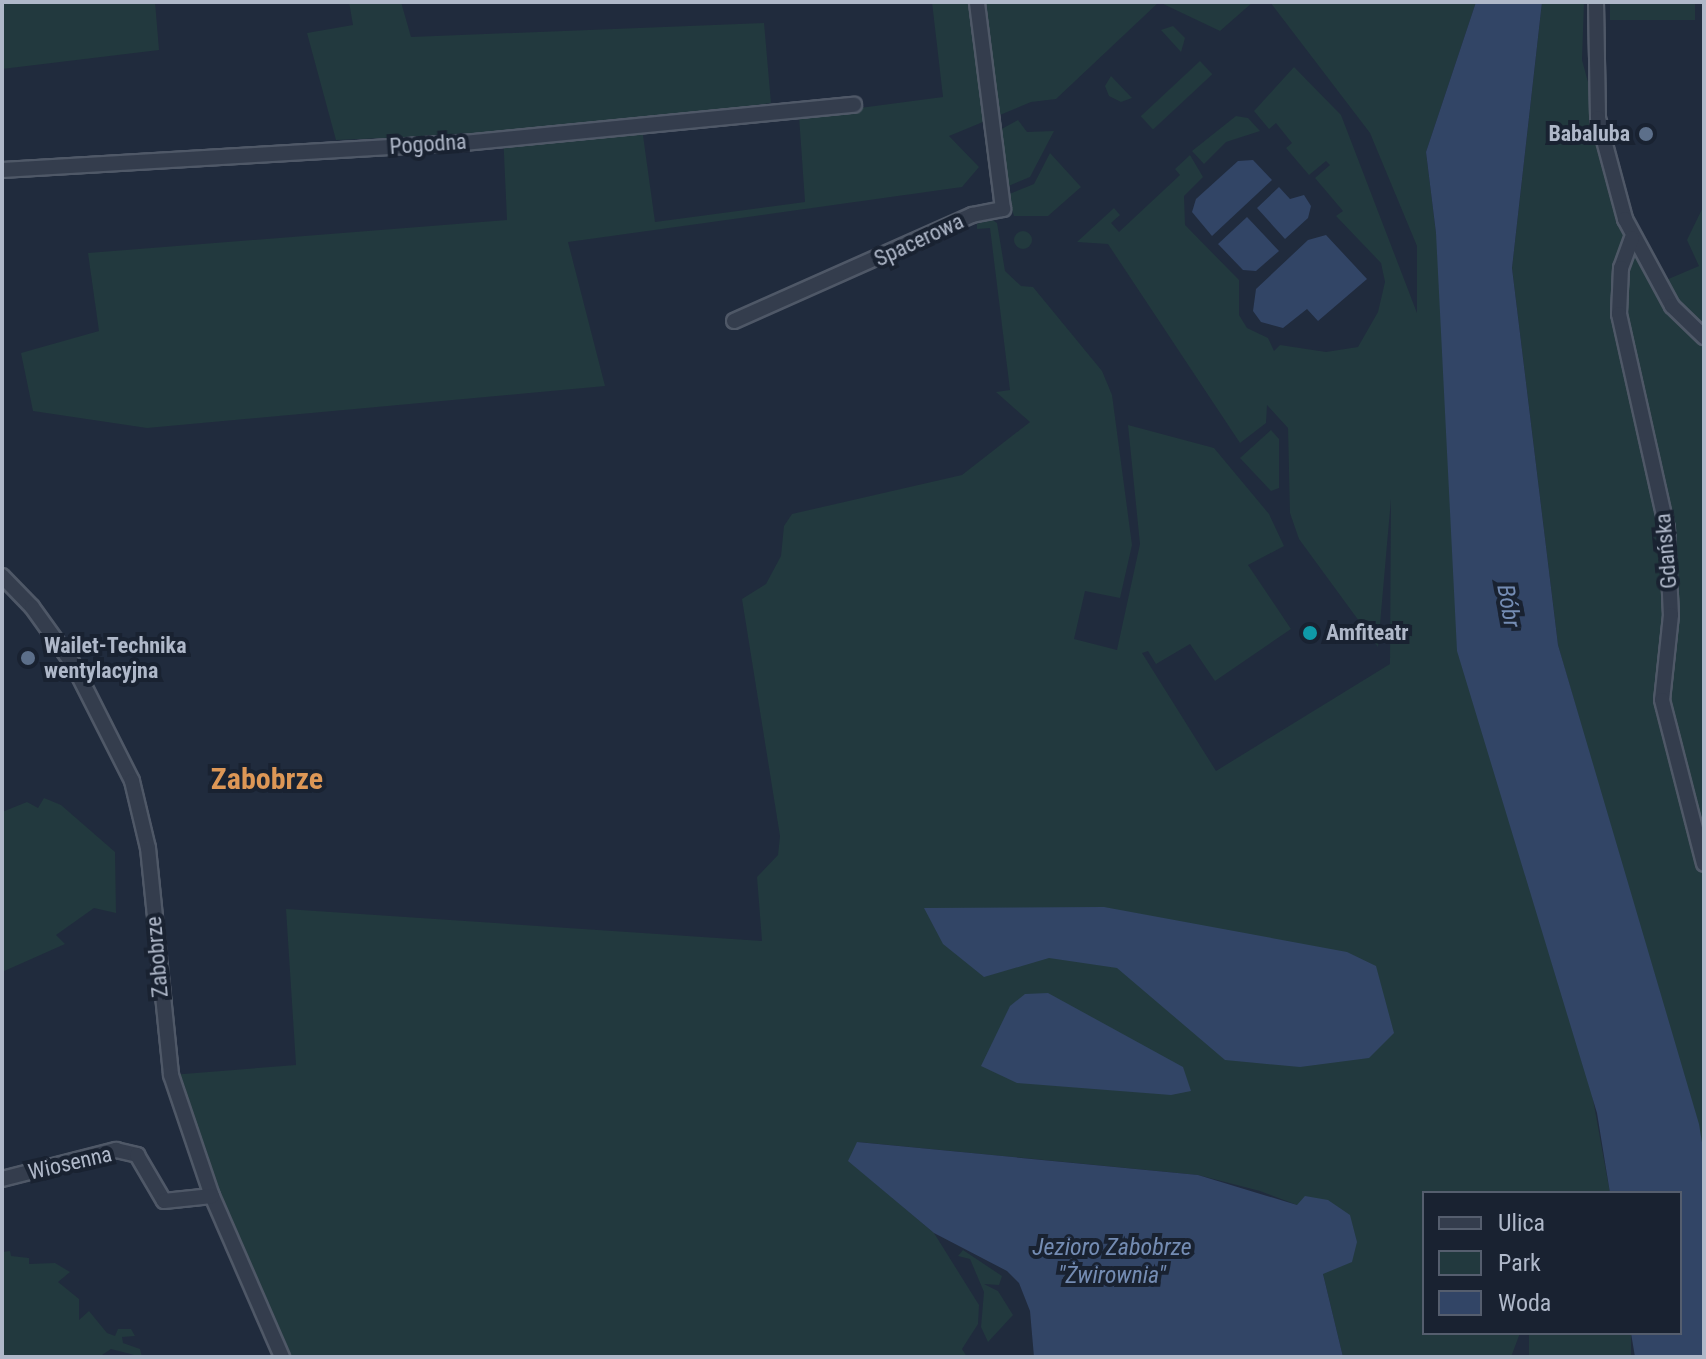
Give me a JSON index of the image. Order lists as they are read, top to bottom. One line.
{"streets":{"street":["Pogodna","Spacerowa","Gdańska","Zabobrze","Wiosenna"]},"crossings":[["Zabobrze","Wiosenna"]],"districts":["Zabobrze"],"water":["Bóbr","Jezioro Zabobrze \"Żwirownia\""],"places":["Babaluba","Amfiteatr","Wailet-Technika wentylacyjna"],"legend":["Ulica","Park","Woda"]}
